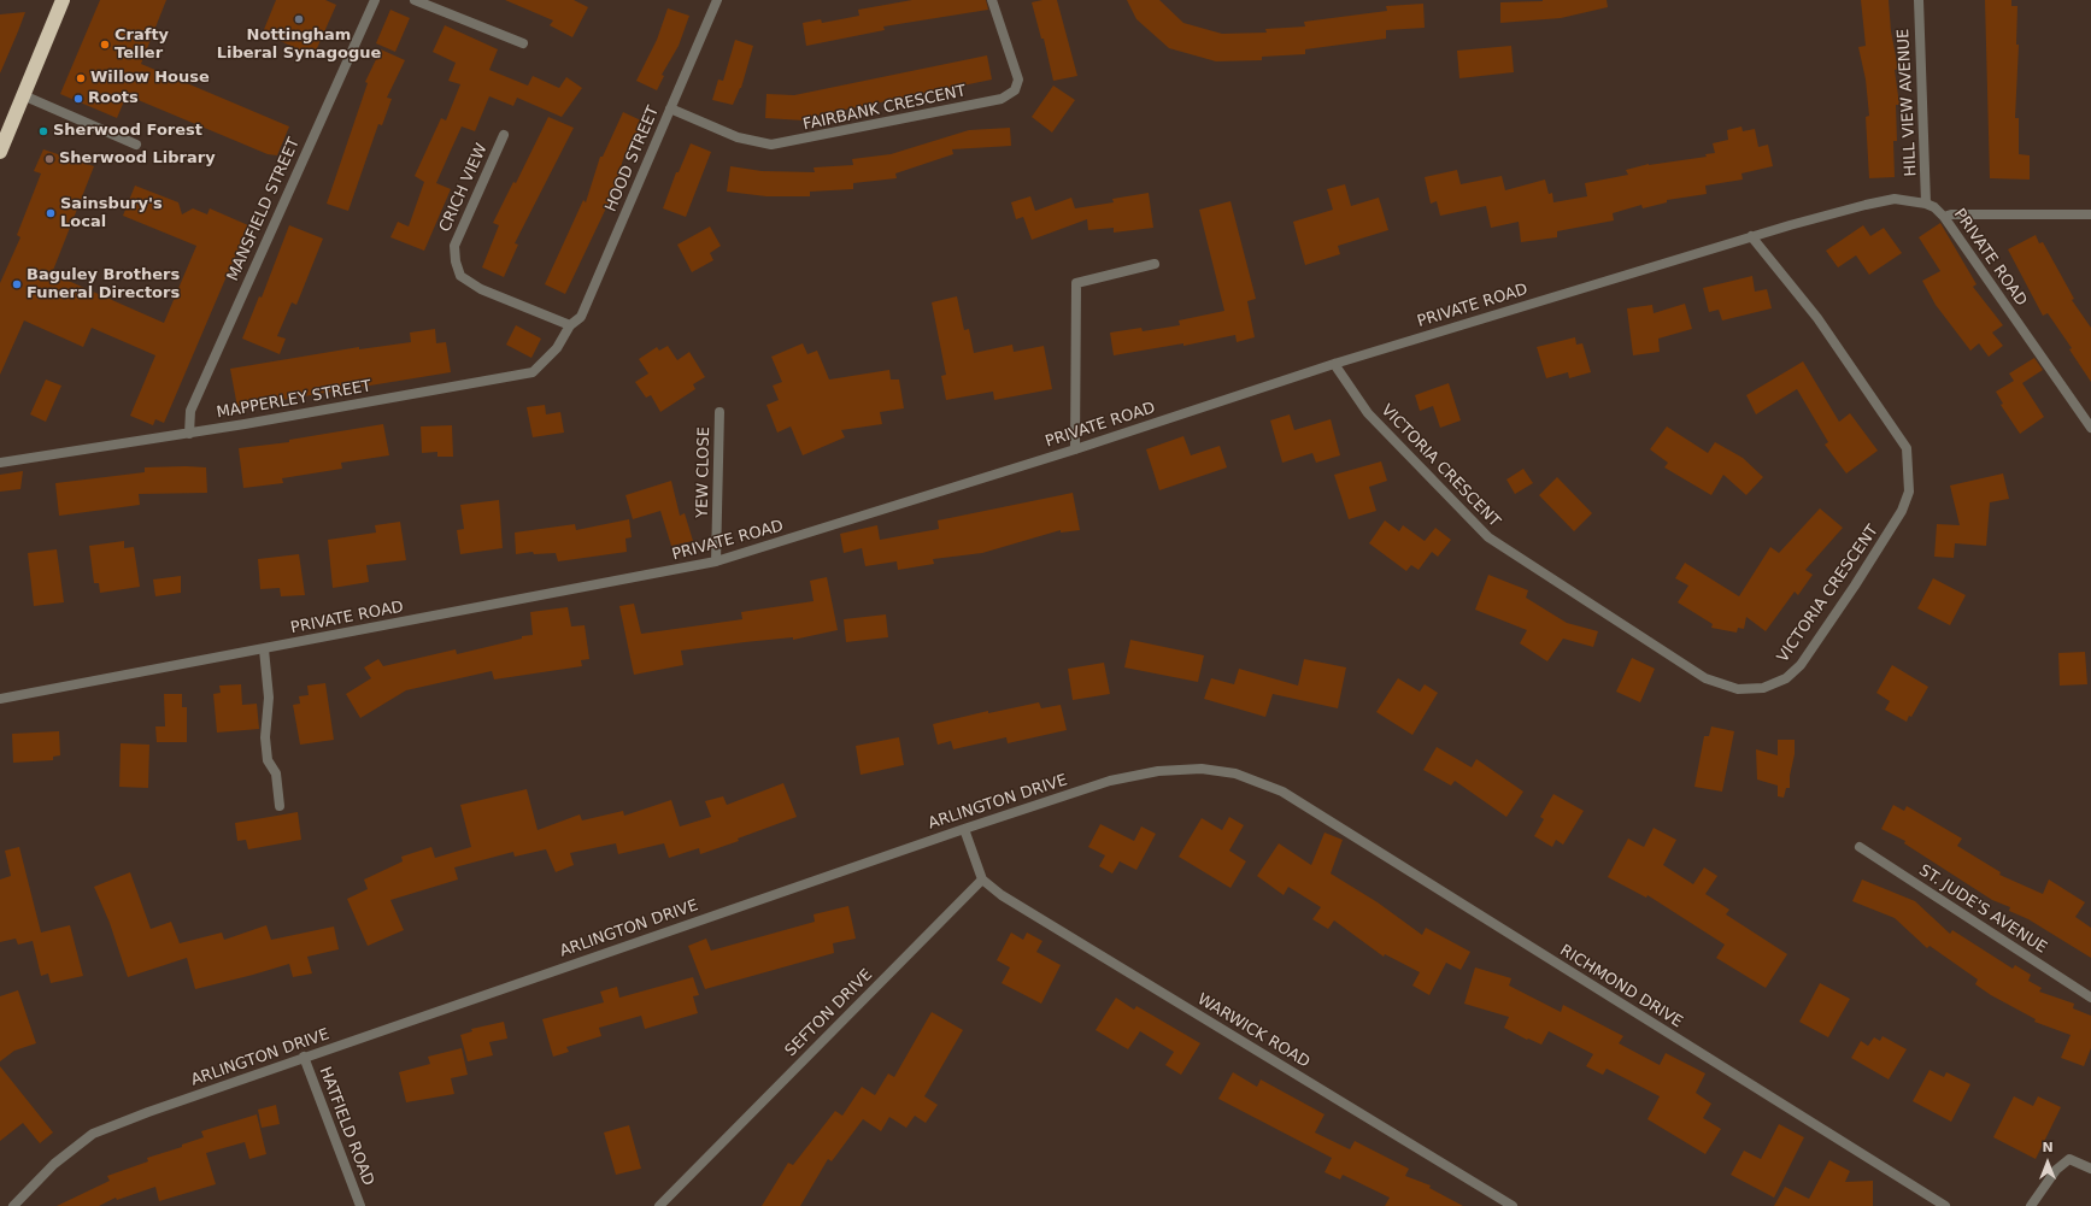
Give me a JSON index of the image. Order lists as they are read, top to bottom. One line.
{"streets":{"street":["HILL VIEW AVENUE","FAIRBANK CRESCENT","HOOD STREET","CRICH VIEW","MANSFIELD STREET","PRIVATE ROAD","MAPPERLEY STREET","VICTORIA CRESCENT","YEW CLOSE","ARLINGTON DRIVE","ST. JUDE'S AVENUE","RICHMOND DRIVE","SEFTON DRIVE","WARWICK ROAD","HATFIELD ROAD"]},"crossings":[["HILL VIEW AVENUE","PRIVATE ROAD"],["FAIRBANK CRESCENT","HOOD STREET"],["HOOD STREET","CRICH VIEW"],["HOOD STREET","MAPPERLEY STREET"],["CRICH VIEW","MAPPERLEY STREET"],["MANSFIELD STREET","MAPPERLEY STREET"],["PRIVATE ROAD","VICTORIA CRESCENT"],["PRIVATE ROAD","YEW CLOSE"],["ARLINGTON DRIVE","RICHMOND DRIVE"],["ARLINGTON DRIVE","HATFIELD ROAD"],["SEFTON DRIVE","WARWICK ROAD"]],"places":["Nottingham Liberal Synagogue","Crafty Teller","Willow House","Roots","Sherwood Forest","Sherwood Library","Sainsbury's Local","Baguley Brothers Funeral Directors"],"north":"top"}
